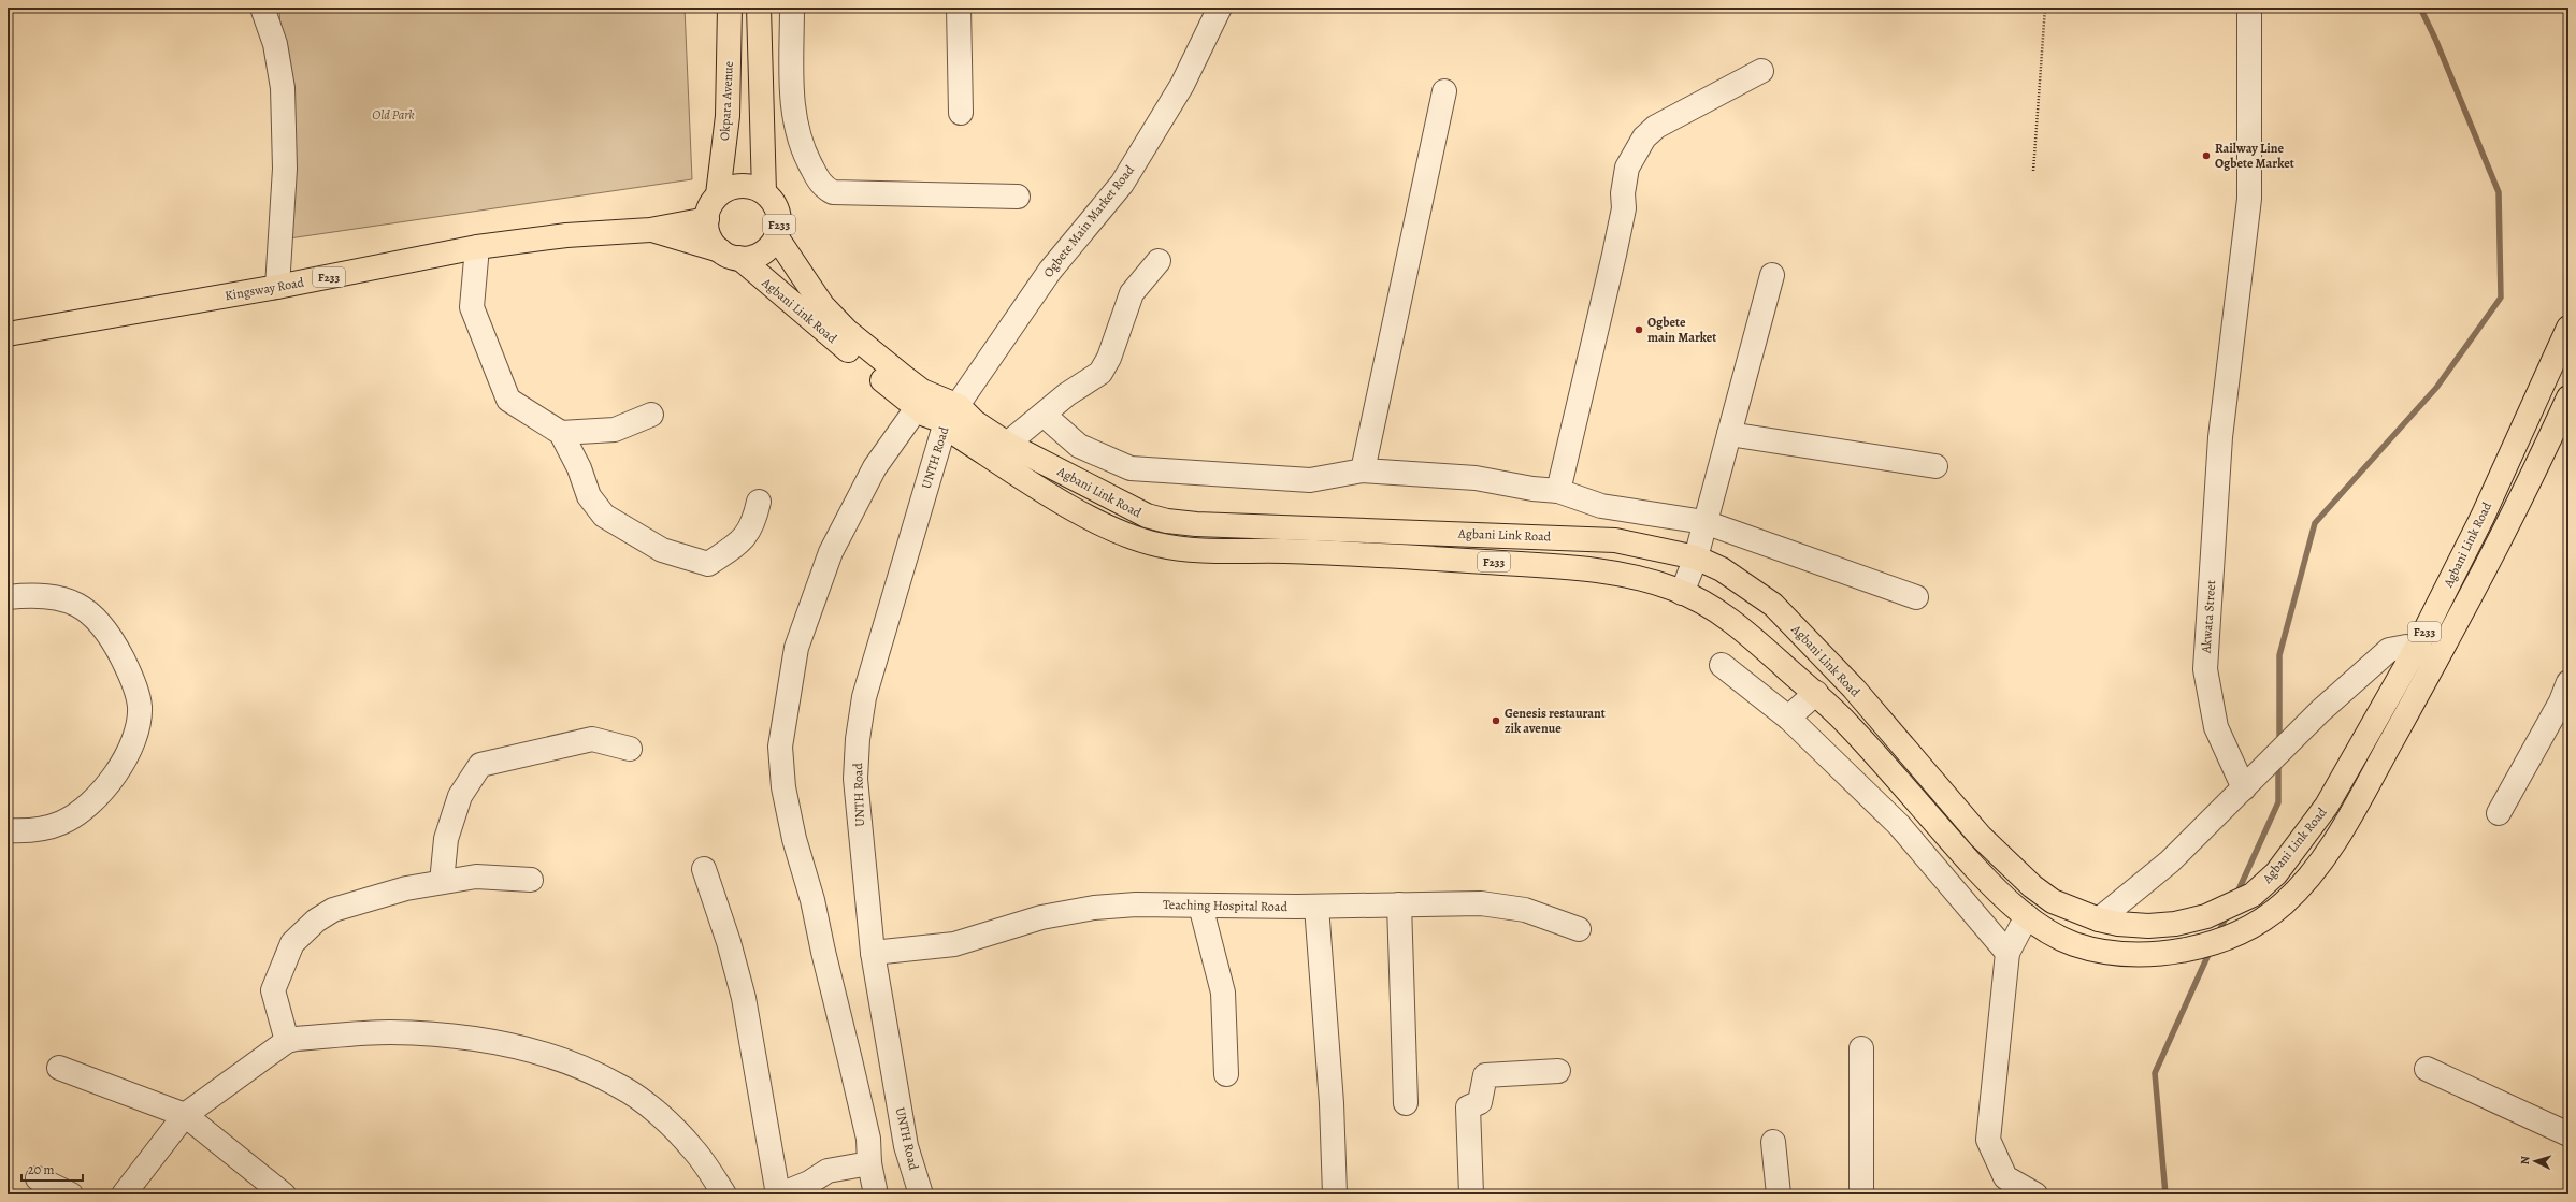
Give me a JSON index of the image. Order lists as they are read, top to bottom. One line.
{"streets":{"main road":["Okpara Avenue","F233","Kingsway Road","Agbani Link Road"],"street":["Ogbete Main Market Road","UNTH Road","Akwata Street","Teaching Hospital Road"]},"crossings":[["Okpara Avenue","F233"],["Okpara Avenue","Kingsway Road"],["Okpara Avenue","Agbani Link Road"],["Ogbete Main Market Road","Agbani Link Road"],["Ogbete Main Market Road","UNTH Road"],["F233","Kingsway Road"],["F233","Agbani Link Road"],["Kingsway Road","Agbani Link Road"],["Agbani Link Road","UNTH Road"],["UNTH Road","Teaching Hospital Road"]],"parks":["Old Park"],"places":["Railway Line Ogbete Market","Ogbete main Market","Genesis restaurant zik avenue"],"scale_bar":"20 m","north":"left"}
